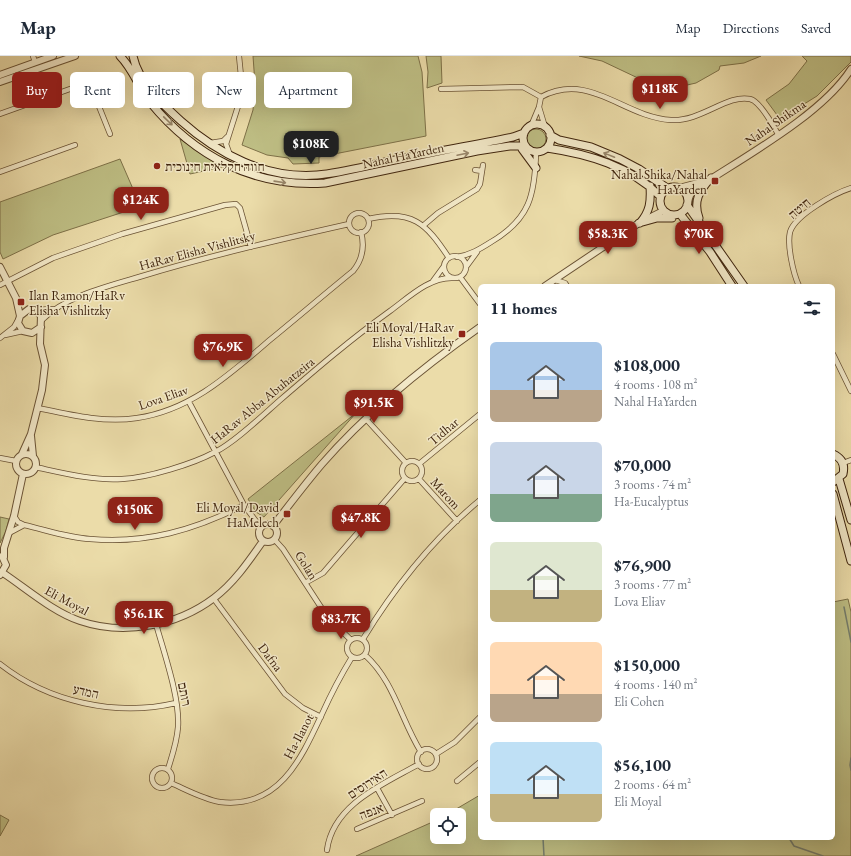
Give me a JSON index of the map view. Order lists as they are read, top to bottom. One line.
{"streets":{"main road":["Nahal HaYarden"],"street":["Nahal Shikma","חיטה","HaRav Elisha Vishlitsky","Lova Eliav","HaRav Abba Abuhatzeira","Tidhar","Marom","Golan","Eli Moyal","Dafna","המדע","רותם","Ha-Ilanot","האירוסים","אנפה"]},"crossings":[["HaRav Elisha Vishlitsky","Lova Eliav"],["Tidhar","Marom"],["Golan","Eli Moyal"],["Golan","Ha-Ilanot"],["Eli Moyal","Dafna"],["Eli Moyal","רותם"],["Dafna","Ha-Ilanot"],["המדע","רותם"],["רותם","Ha-Ilanot"],["האירוסים","אנפה"]],"places":{"other":["חווה חקלאית חינוכית"],"transit":["Nahal Shika/Nahal HaYarden","Ilan Ramon/HaRv Elisha Vishlitzky","Eli Moyal/HaRav Elisha Vishlitzky","Eli Moyal/David HaMelech"]},"page":{"header":"Map","nav":["Map","Directions","Saved"],"chip":["Buy","Rent","Filters","New","Apartment"],"price":["$118K","$108K","$124K","$58.3K","$70K","$76.9K","$91.5K","$150K","$47.8K","$56.1K","$83.7K"],"heading":"11 homes","list":[{"name":"$108,000","note":"4 rooms · 108 m² · Nahal HaYarden"},{"name":"$70,000","note":"3 rooms · 74 m² · Ha-Eucalyptus"},{"name":"$76,900","note":"3 rooms · 77 m² · Lova Eliav"},{"name":"$150,000","note":"4 rooms · 140 m² · Eli Cohen"},{"name":"$56,100","note":"2 rooms · 64 m² · Eli Moyal"}]}}
